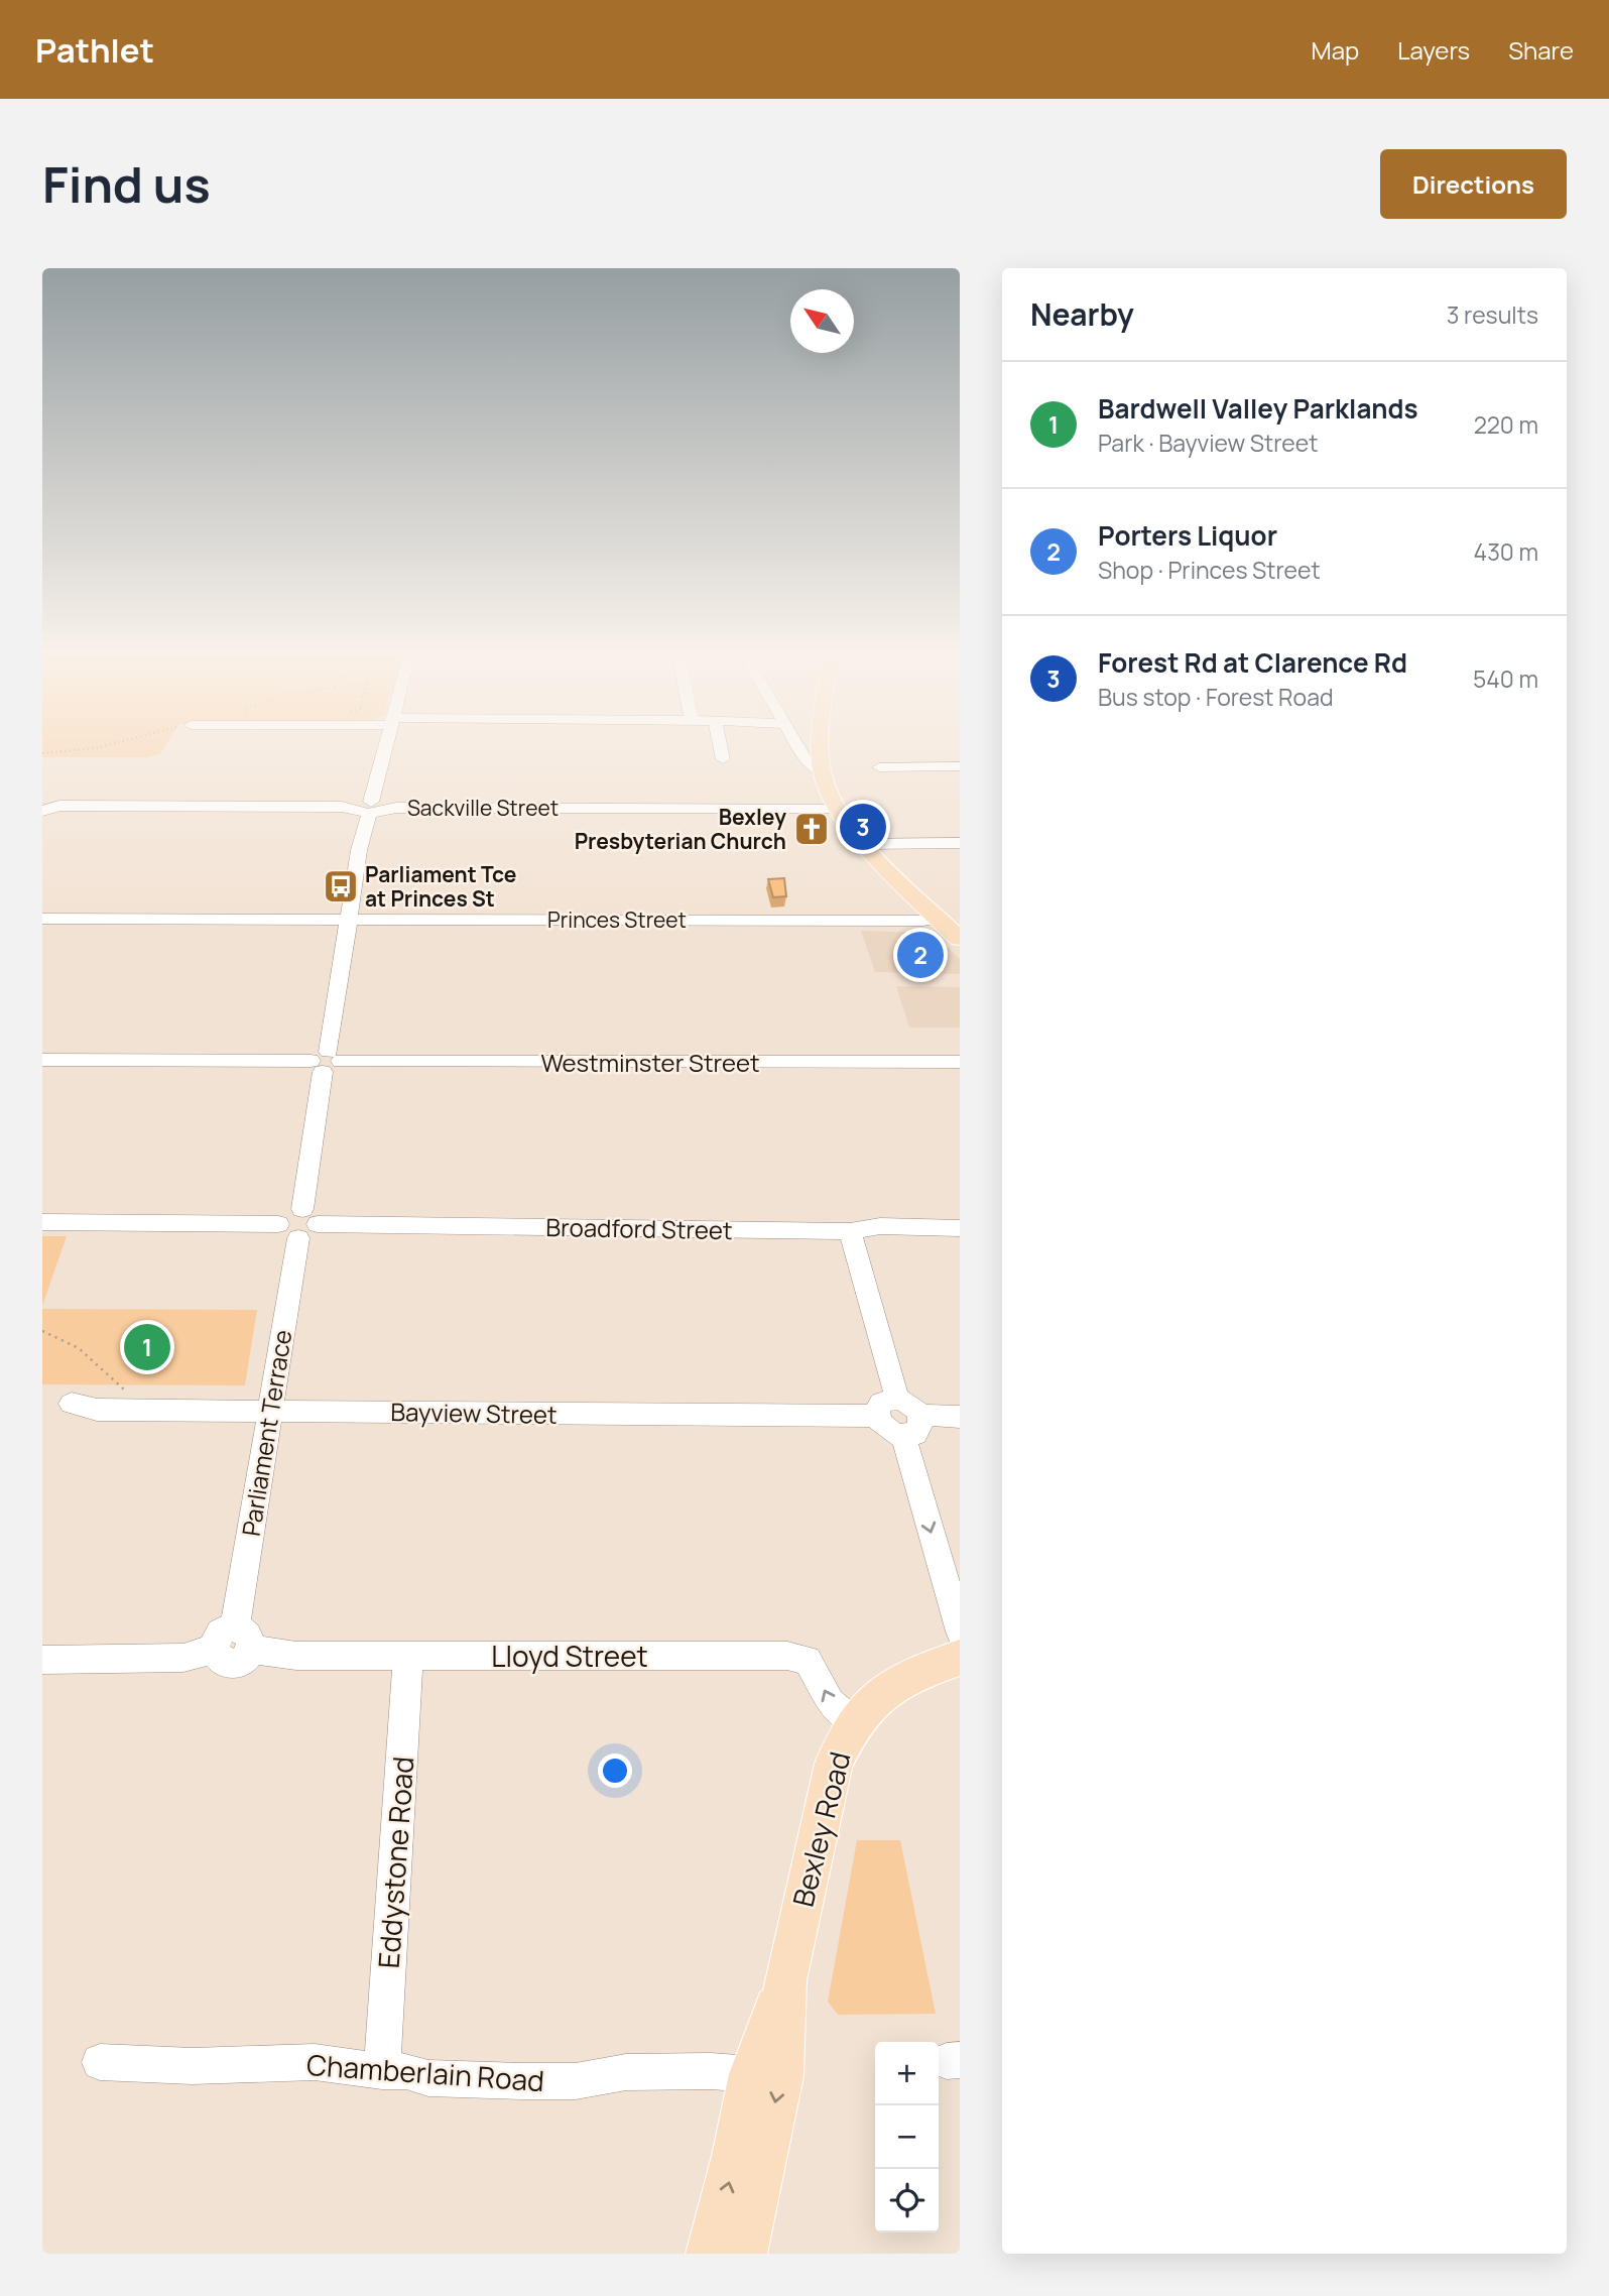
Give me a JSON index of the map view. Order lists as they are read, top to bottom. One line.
{"streets":{"main road":["Bexley Road"],"street":["Sackville Street","Princes Street","Westminster Street","Broadford Street","Bayview Street","Parliament Terrace","Lloyd Street","Eddystone Road","Chamberlain Road"]},"crossings":[["Sackville Street","Parliament Terrace"],["Princes Street","Parliament Terrace"],["Westminster Street","Parliament Terrace"],["Broadford Street","Parliament Terrace"],["Bayview Street","Parliament Terrace"],["Parliament Terrace","Lloyd Street"],["Lloyd Street","Bexley Road"],["Lloyd Street","Eddystone Road"],["Bexley Road","Chamberlain Road"],["Eddystone Road","Chamberlain Road"]],"one_way":["Lloyd Street"],"places":{"church":["Bexley Presbyterian Church"],"bus stop":["Parliament Tce at Princes St"]},"north":"top left","page":{"header":"Pathlet","nav":["Map","Layers","Share"],"buttons":"Directions","title":"Find us","heading":["Nearby","3 results"],"list":[{"mark":"1","name":"Bardwell Valley Parklands","note":"Park · Bayview Street","value":"220 m"},{"mark":"2","name":"Porters Liquor","note":"Shop · Princes Street","value":"430 m"},{"mark":"3","name":"Forest Rd at Clarence Rd","note":"Bus stop · Forest Road","value":"540 m"}],"pins":["3","2","1"],"map_buttons":["+","−"]}}
